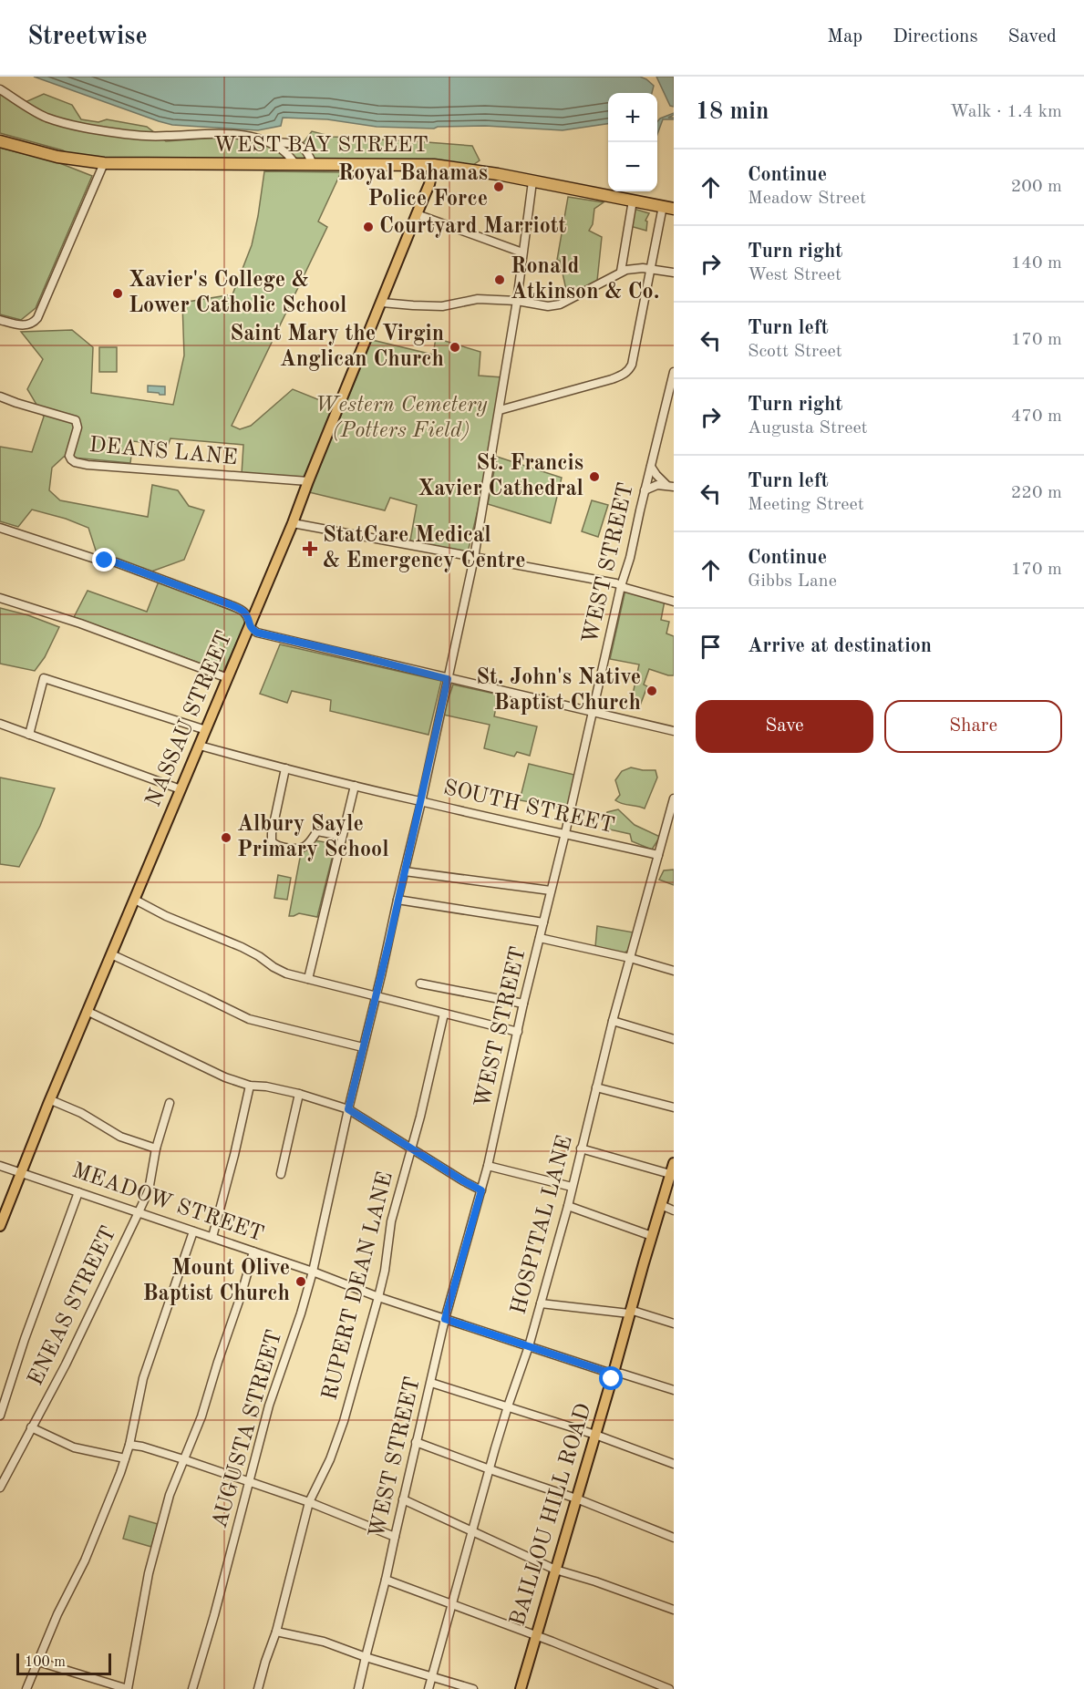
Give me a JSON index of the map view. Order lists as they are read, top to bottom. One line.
{"streets":{"highway":["WEST BAY STREET"],"main road":["NASSAU STREET","BAILLOU HILL ROAD"],"street":["DEANS LANE","WEST STREET","SOUTH STREET","MEADOW STREET","HOSPITAL LANE","RUPERT DEAN LANE","ENEAS STREET","AUGUSTA STREET"]},"crossings":[["WEST BAY STREET","NASSAU STREET"],["WEST BAY STREET","AUGUSTA STREET"],["DEANS LANE","NASSAU STREET"],["WEST STREET","SOUTH STREET"],["WEST STREET","MEADOW STREET"],["NASSAU STREET","SOUTH STREET"],["NASSAU STREET","MEADOW STREET"],["SOUTH STREET","HOSPITAL LANE"],["SOUTH STREET","AUGUSTA STREET"],["MEADOW STREET","HOSPITAL LANE"],["MEADOW STREET","RUPERT DEAN LANE"],["MEADOW STREET","ENEAS STREET"],["MEADOW STREET","AUGUSTA STREET"],["MEADOW STREET","BAILLOU HILL ROAD"]],"parks":["Western Cemetery (Potters Field)"],"places":{"other":["Royal Bahamas Police Force","Courtyard Marriott","Ronald Atkinson & Co.","Xavier's College & Lower Catholic School","Saint Mary the Virgin Anglican Church","St. Francis Xavier Cathedral","St. John's Native Baptist Church","Albury Sayle Primary School","Mount Olive Baptist Church"],"health":["StatCare Medical & Emergency Centre"]},"scale_bar":"100 m","page":{"header":"Streetwise","nav":["Map","Directions","Saved"],"heading":["18 min","Walk · 1.4 km"],"map_buttons":["+","−"],"list":[["Continue","Meadow Street","200 m"],["Turn right","West Street","140 m"],["Turn left","Scott Street","170 m"],["Turn right","Augusta Street","470 m"],["Turn left","Meeting Street","220 m"],["Continue","Gibbs Lane","170 m"],"Arrive at destination"],"buttons":["Save","Share"],"scale":"100 m"}}
